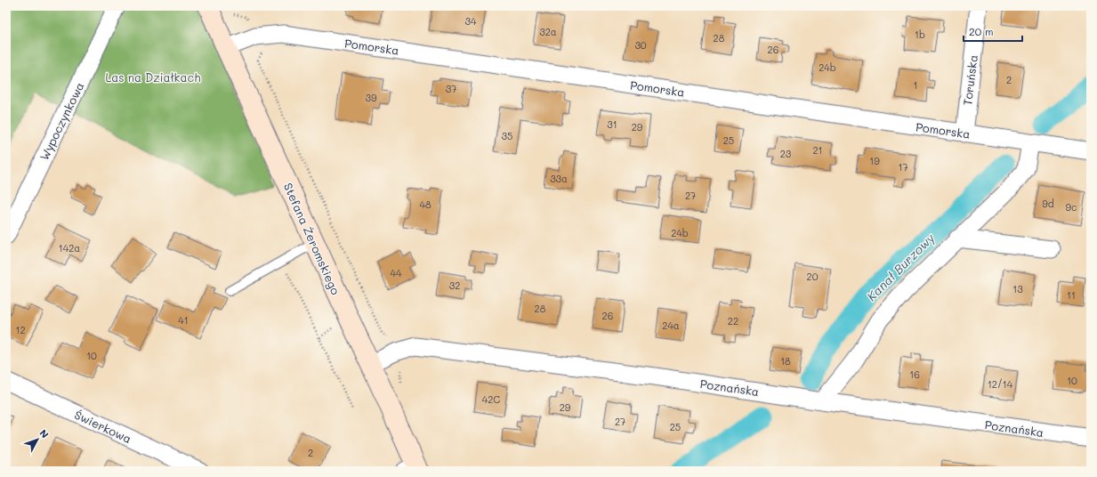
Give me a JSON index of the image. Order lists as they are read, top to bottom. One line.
{"streets":{"street":["Pomorska","Toruńska","Wypoczynkowa","Stefana Żeromskiego","Poznańska","Świerkowa"]},"crossings":[["Pomorska","Toruńska"],["Pomorska","Stefana Żeromskiego"],["Stefana Żeromskiego","Poznańska"]],"water":["Kanał Burzowy"],"parks":["Las na Działkach"],"house_numbers":["34","32a","1b","28","30","26","24b","2","1","37","39","31","29","35","25","21","23","19","17","33a","27","9d","48","9c","24b","142a","44","20","32","13","11","28","26","41","22","24a","12","10","18","16","10","12/14","42C","29","27","25","2"],"scale_bar":"20 m","north":"top right"}
